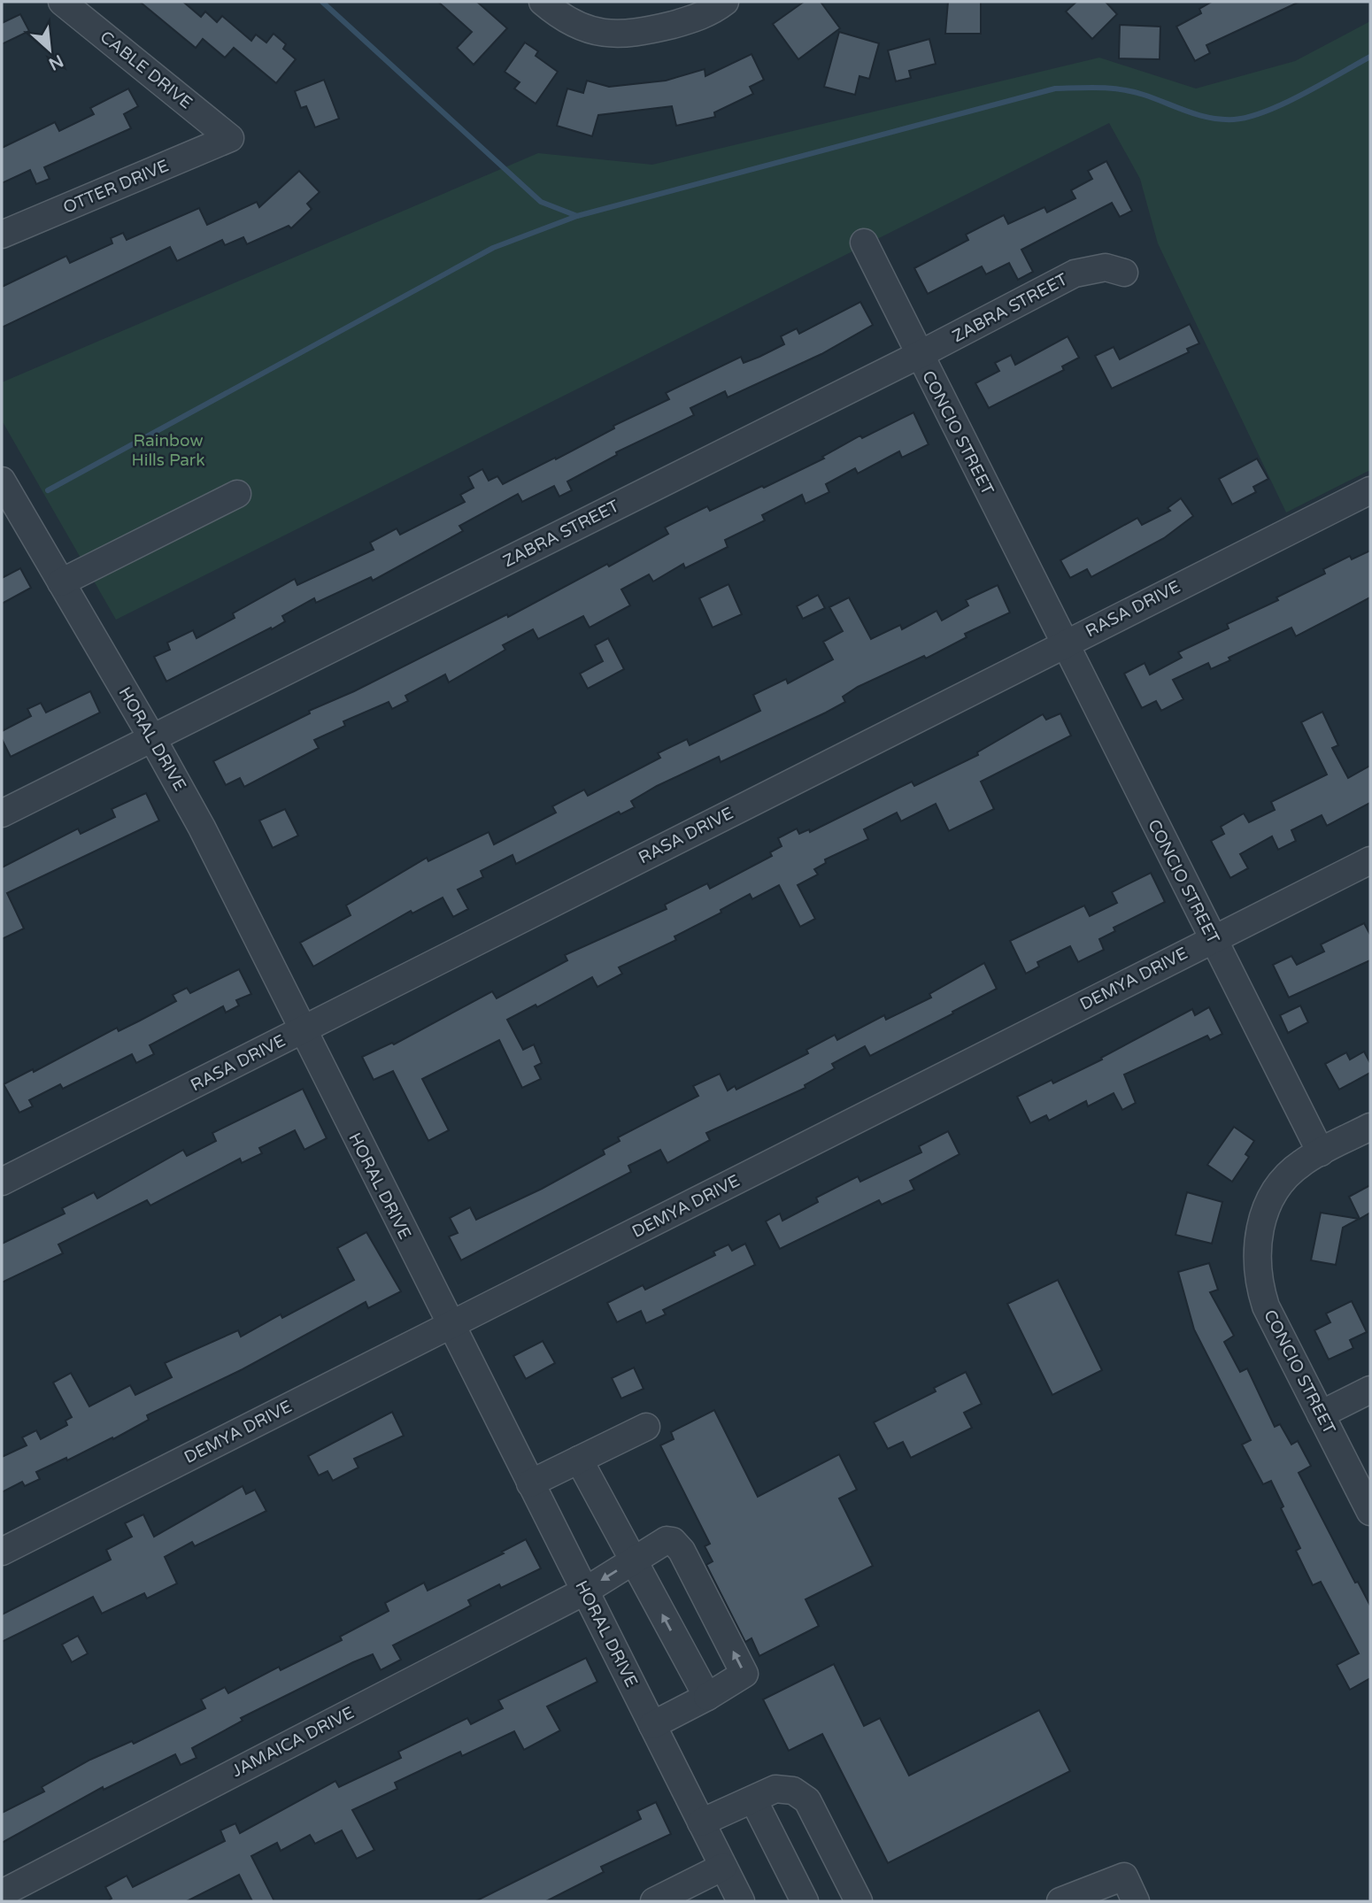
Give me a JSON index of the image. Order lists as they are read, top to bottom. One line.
{"streets":{"street":["CABLE DRIVE","OTTER DRIVE","ZABRA STREET","CONCIO STREET","RASA DRIVE","HORAL DRIVE","DEMYA DRIVE","JAMAICA DRIVE"]},"crossings":[["CABLE DRIVE","OTTER DRIVE"],["ZABRA STREET","CONCIO STREET"],["ZABRA STREET","HORAL DRIVE"],["CONCIO STREET","RASA DRIVE"],["CONCIO STREET","DEMYA DRIVE"],["RASA DRIVE","HORAL DRIVE"],["HORAL DRIVE","DEMYA DRIVE"],["HORAL DRIVE","JAMAICA DRIVE"]],"parks":["Rainbow Hills Park"],"north":"bottom right"}
